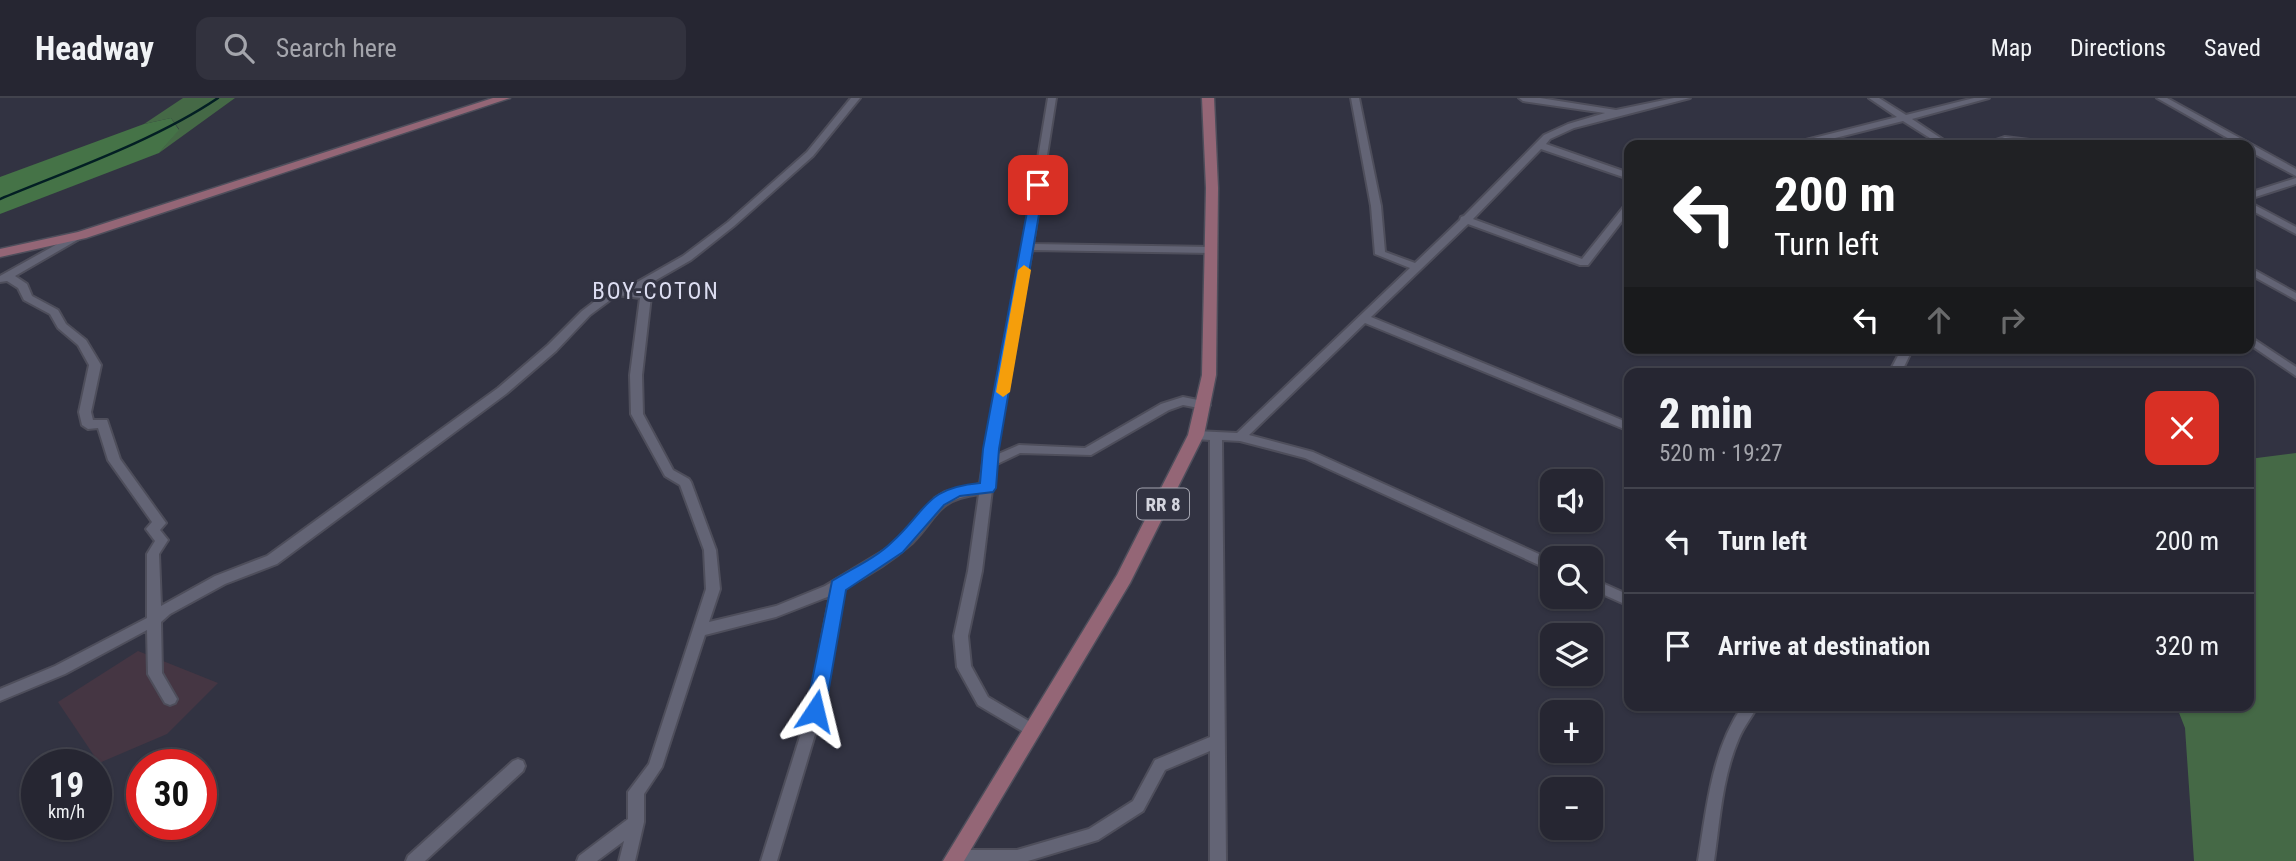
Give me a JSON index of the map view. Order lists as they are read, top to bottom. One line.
{"streets":{"main road":["RR 8"]},"districts":["BOY-COTON"],"page":{"header":"Headway","search":"Search here","nav":["Map","Directions","Saved"],"turn":["200 m","Turn left"],"heading":["2 min","520 m · 19:27"],"map_buttons":["+","−"],"list":[{"name":"Turn left","value":"200 m"},{"name":"Arrive at destination","value":"320 m"}],"speed":"19 km/h","limit":"30"}}
